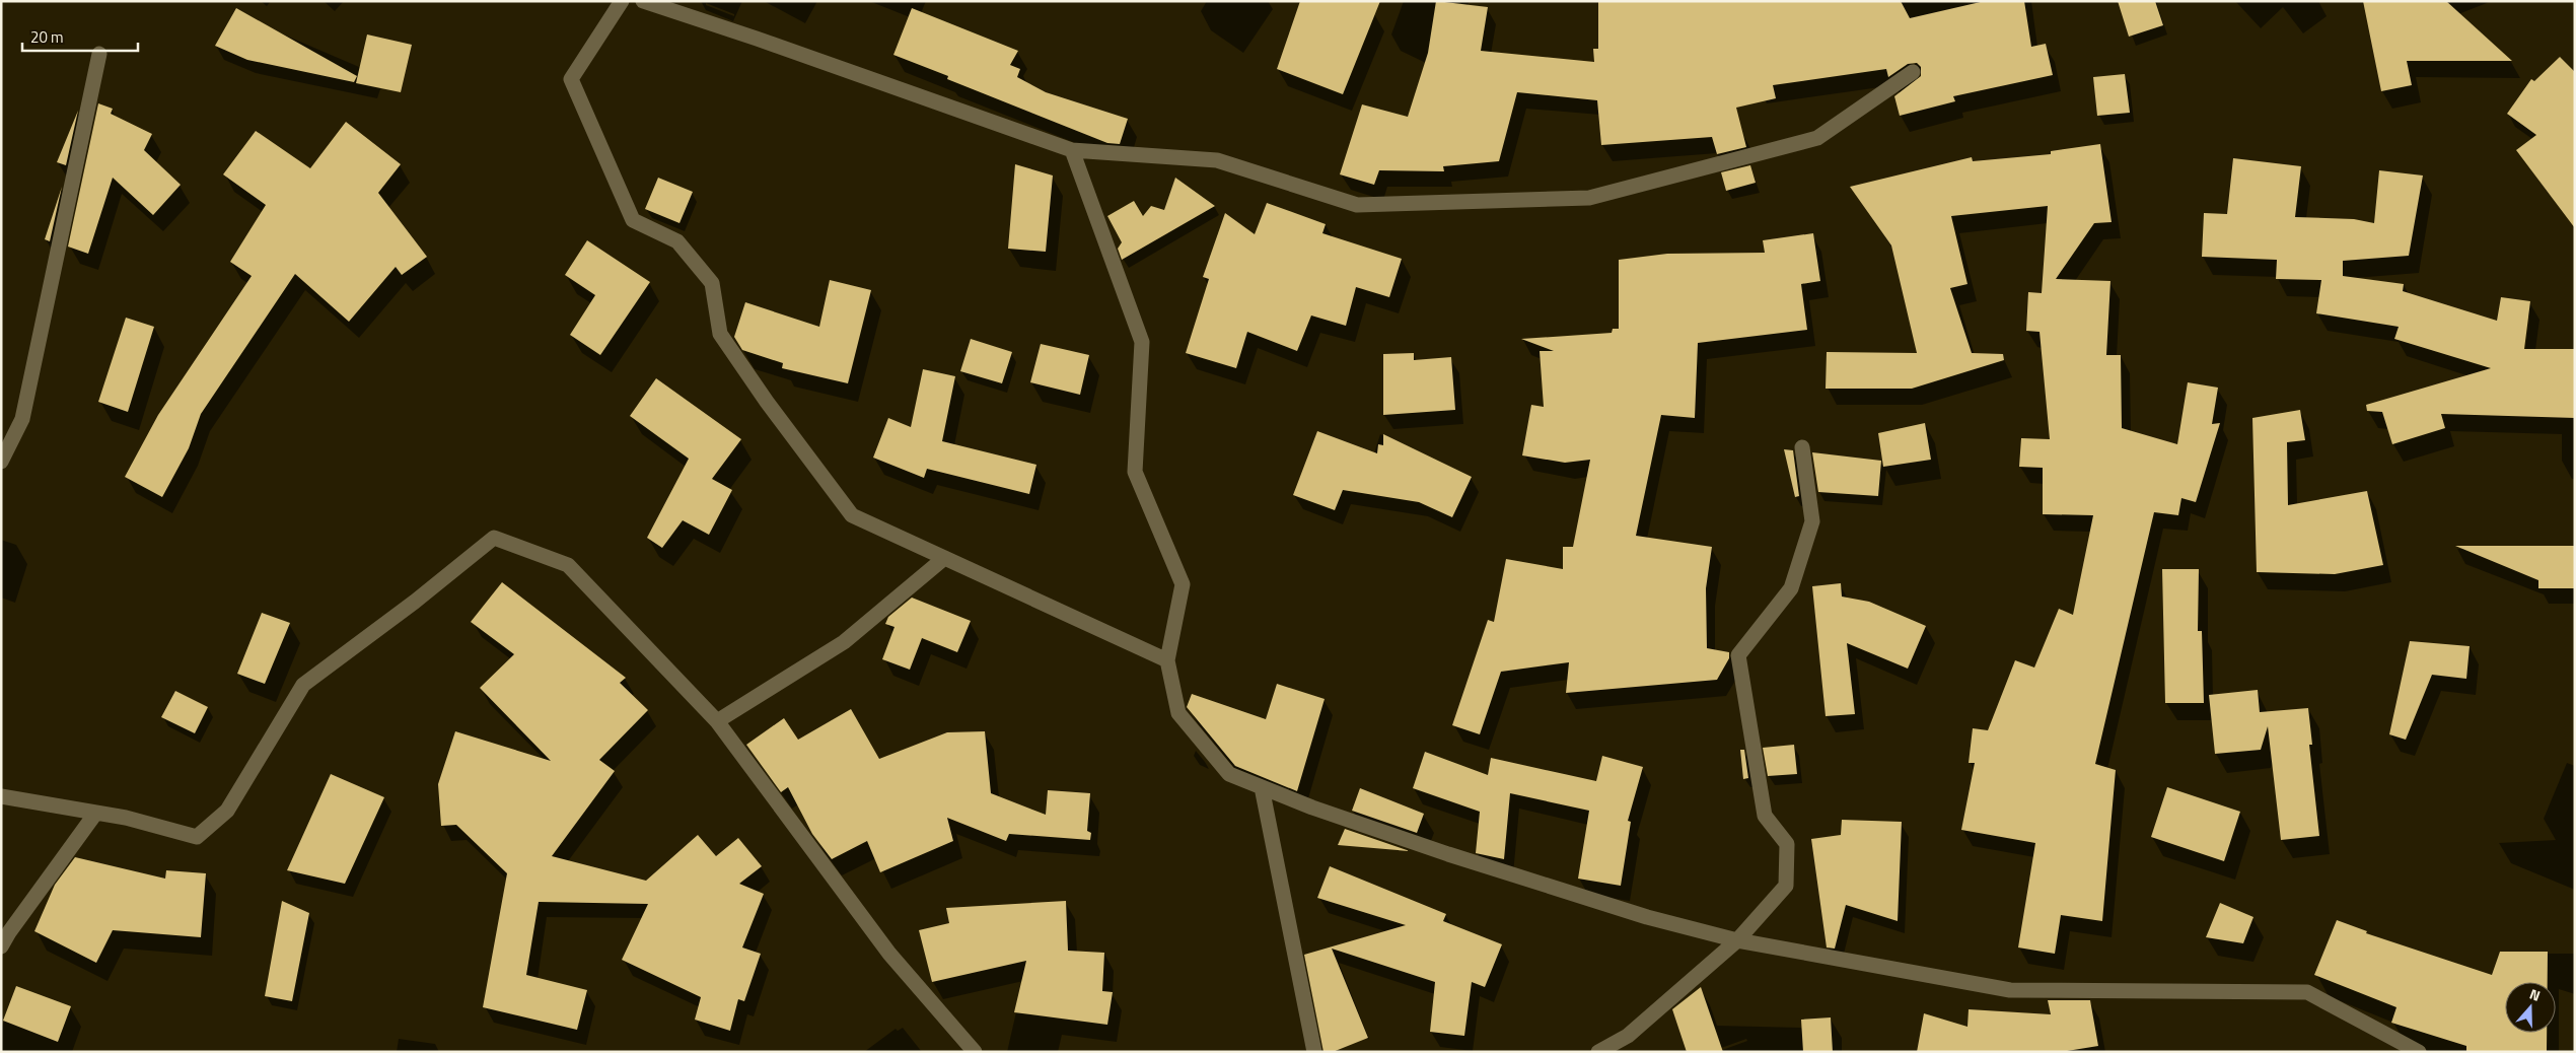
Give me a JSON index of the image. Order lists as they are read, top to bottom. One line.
{"scale_bar":"20 m","north":"top"}
